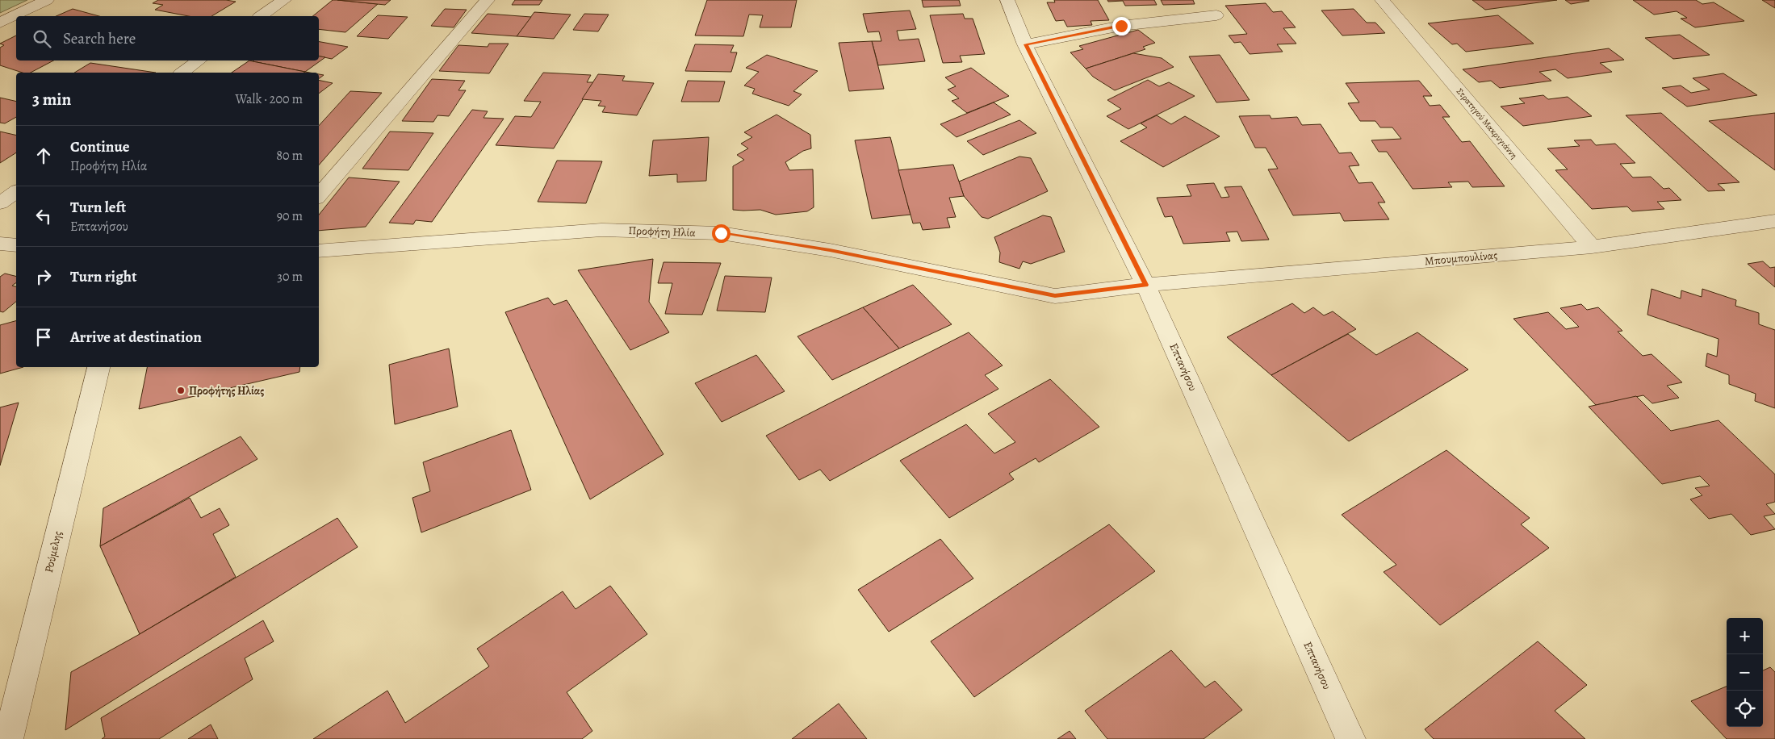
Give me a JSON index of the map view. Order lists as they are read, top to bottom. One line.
{"streets":{"street":["Στρατηγού Μακρυγιάννη","Προφήτη Ηλία","Μπουμπουλίνας","Επτανήσου","Ρούμελης"]},"crossings":[["Στρατηγού Μακρυγιάννη","Μπουμπουλίνας"],["Προφήτη Ηλία","Μπουμπουλίνας"],["Προφήτη Ηλία","Επτανήσου"],["Μπουμπουλίνας","Επτανήσου"]],"places":["Προφήτης Ηλίας"],"page":{"search":"Search here","heading":["3 min","Walk · 200 m"],"list":[["Continue","Προφήτη Ηλία","80 m"],["Turn left","Επτανήσου","90 m"],["Turn right","30 m"],"Arrive at destination"],"map_buttons":["+","−"]}}
